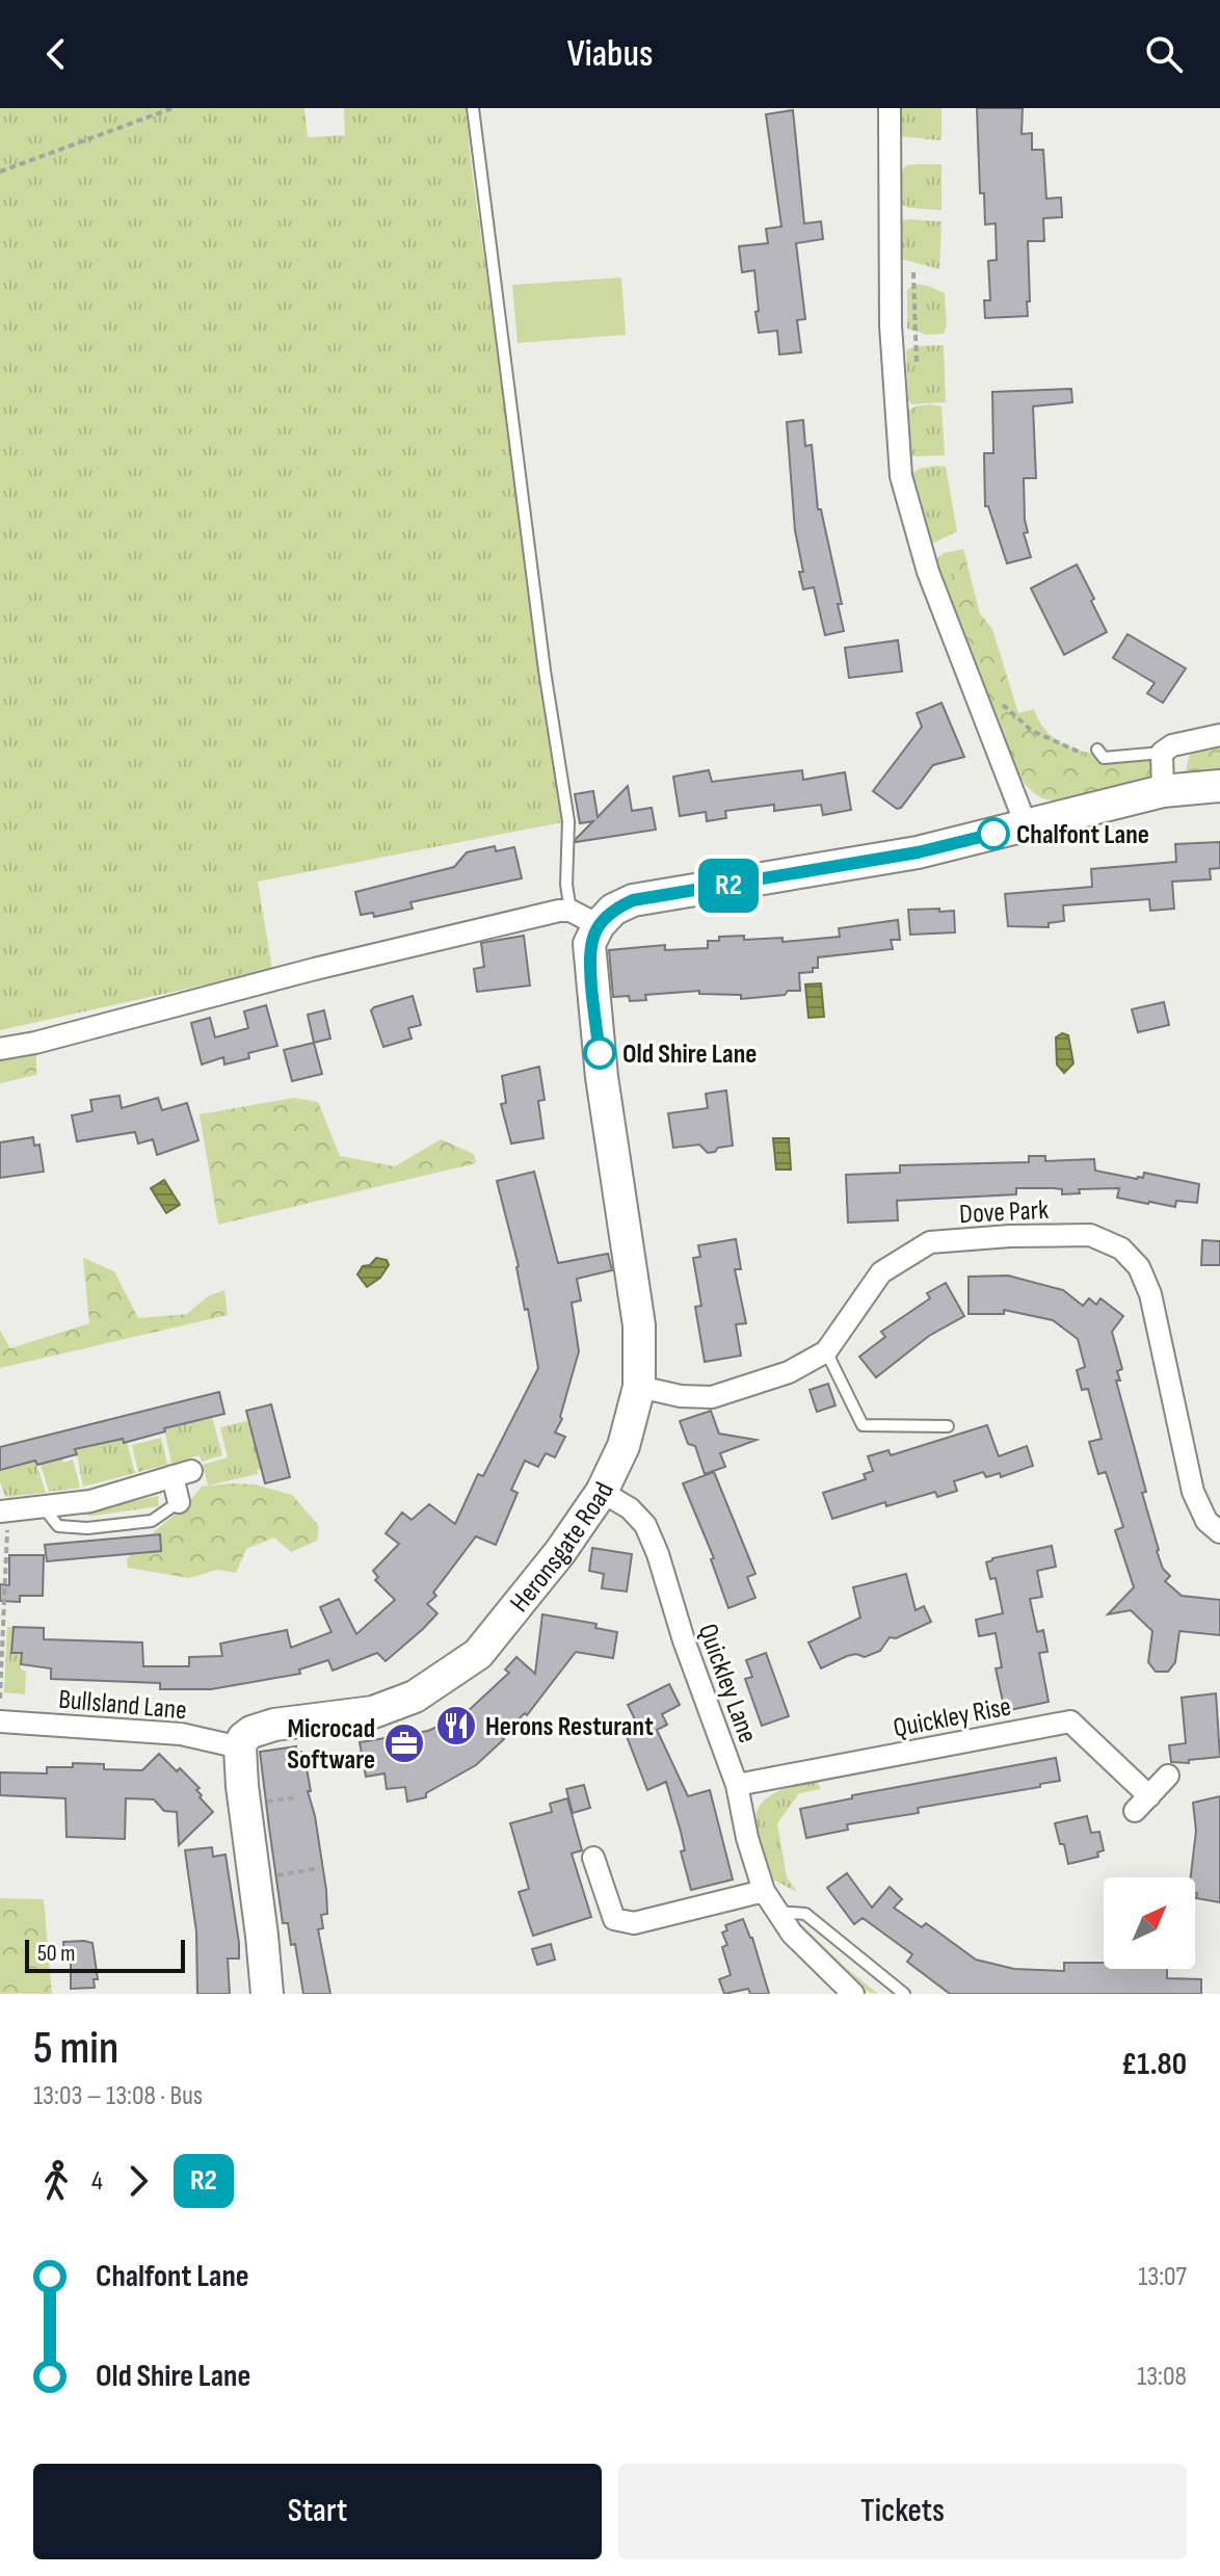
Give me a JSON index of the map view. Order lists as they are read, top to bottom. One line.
{"streets":{"street":["Dove Park","Heronsgate Road","Quickley Lane","Bullsland Lane","Quickley Rise"]},"crossings":[["Dove Park","Heronsgate Road"],["Heronsgate Road","Quickley Lane"],["Heronsgate Road","Bullsland Lane"],["Quickley Lane","Quickley Rise"]],"places":{"other":["Chalfont Lane","Old Shire Lane"],"restaurant":["Herons Resturant"],"office":["Microcad Software"]},"lines":["bus line R2"],"scale_bar":"50 m","north":"top right","page":{"header":"Viabus","on_map":"R2","scale":"50 m","heading":["5 min","13:03 – 13:08 · Bus","£1.80"],"legs":["4","R2"],"list":[{"name":"Chalfont Lane","value":"13:07"},{"name":"Old Shire Lane","value":"13:08"}],"buttons":["Start","Tickets"]}}
